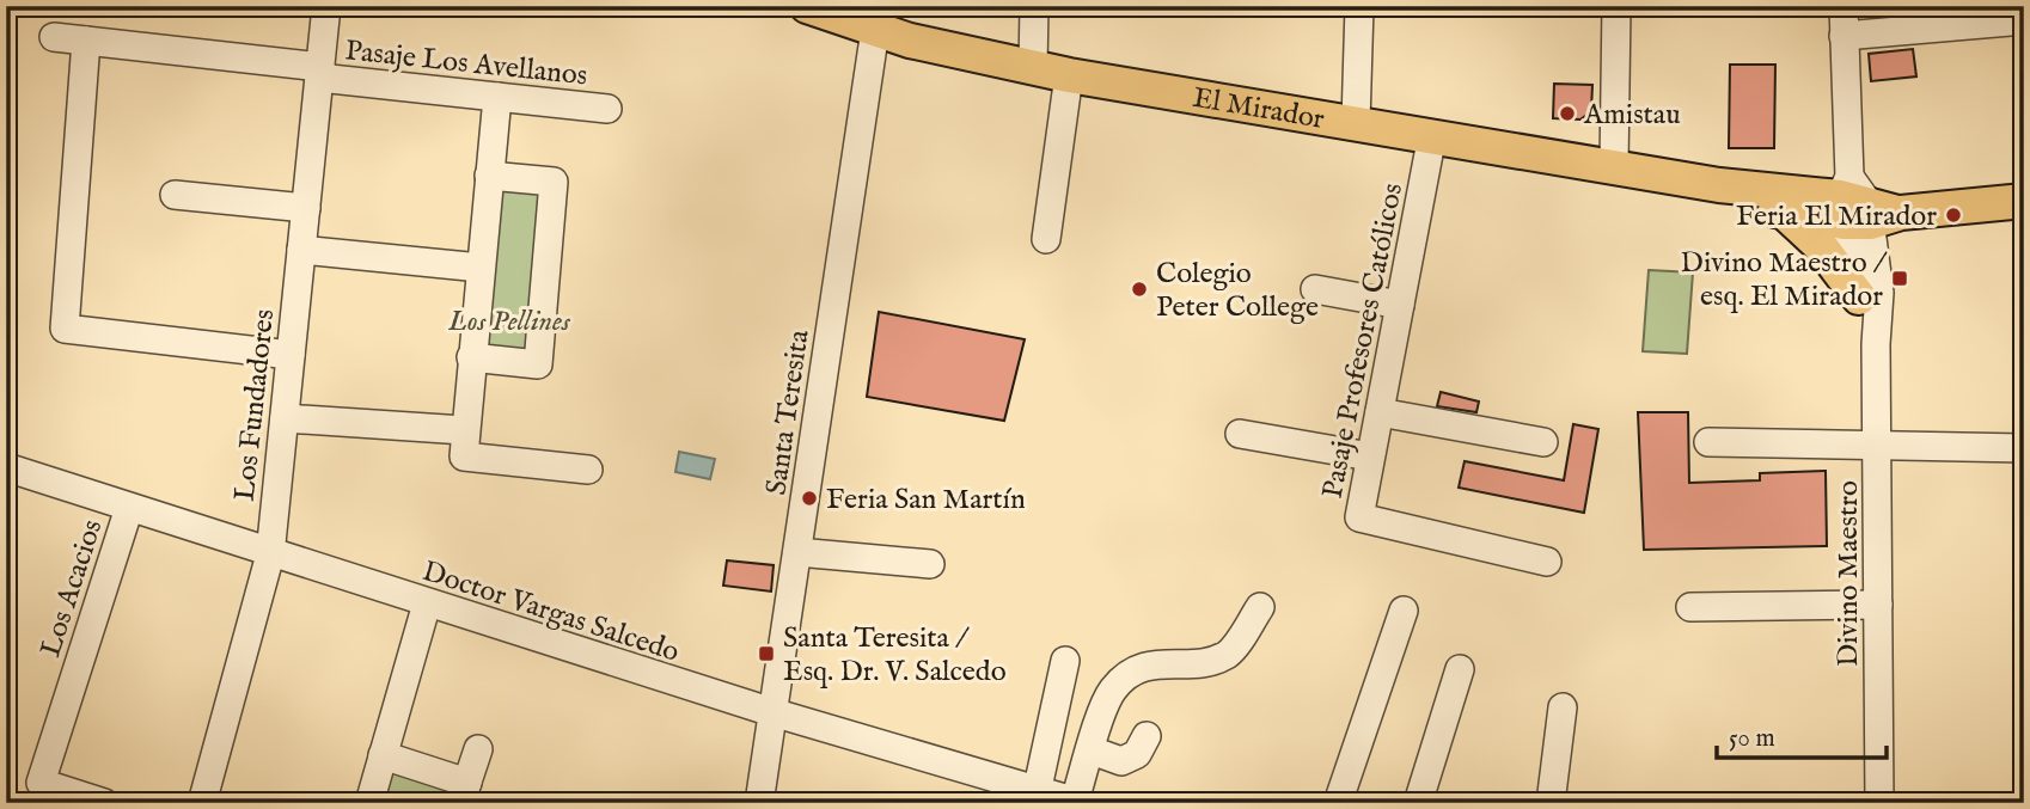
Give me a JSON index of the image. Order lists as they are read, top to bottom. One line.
{"streets":{"main road":["El Mirador"],"street":["Pasaje Los Avellanos","Pasaje Profesores Católicos","Los Fundadores","Santa Teresita","Divino Maestro","Los Acacios","Doctor Vargas Salcedo"]},"crossings":[["Pasaje Los Avellanos","Los Fundadores"],["El Mirador","Pasaje Profesores Católicos"],["El Mirador","Santa Teresita"],["El Mirador","Divino Maestro"],["Los Fundadores","Doctor Vargas Salcedo"],["Santa Teresita","Doctor Vargas Salcedo"],["Los Acacios","Doctor Vargas Salcedo"]],"parks":["Los Pellines"],"places":{"other":["Amistau","Feria El Mirador","Colegio Peter College","Feria San Martín"],"transit":["Divino Maestro / esq. El Mirador","Santa Teresita / Esq. Dr. V. Salcedo"]},"scale_bar":"50 m"}
